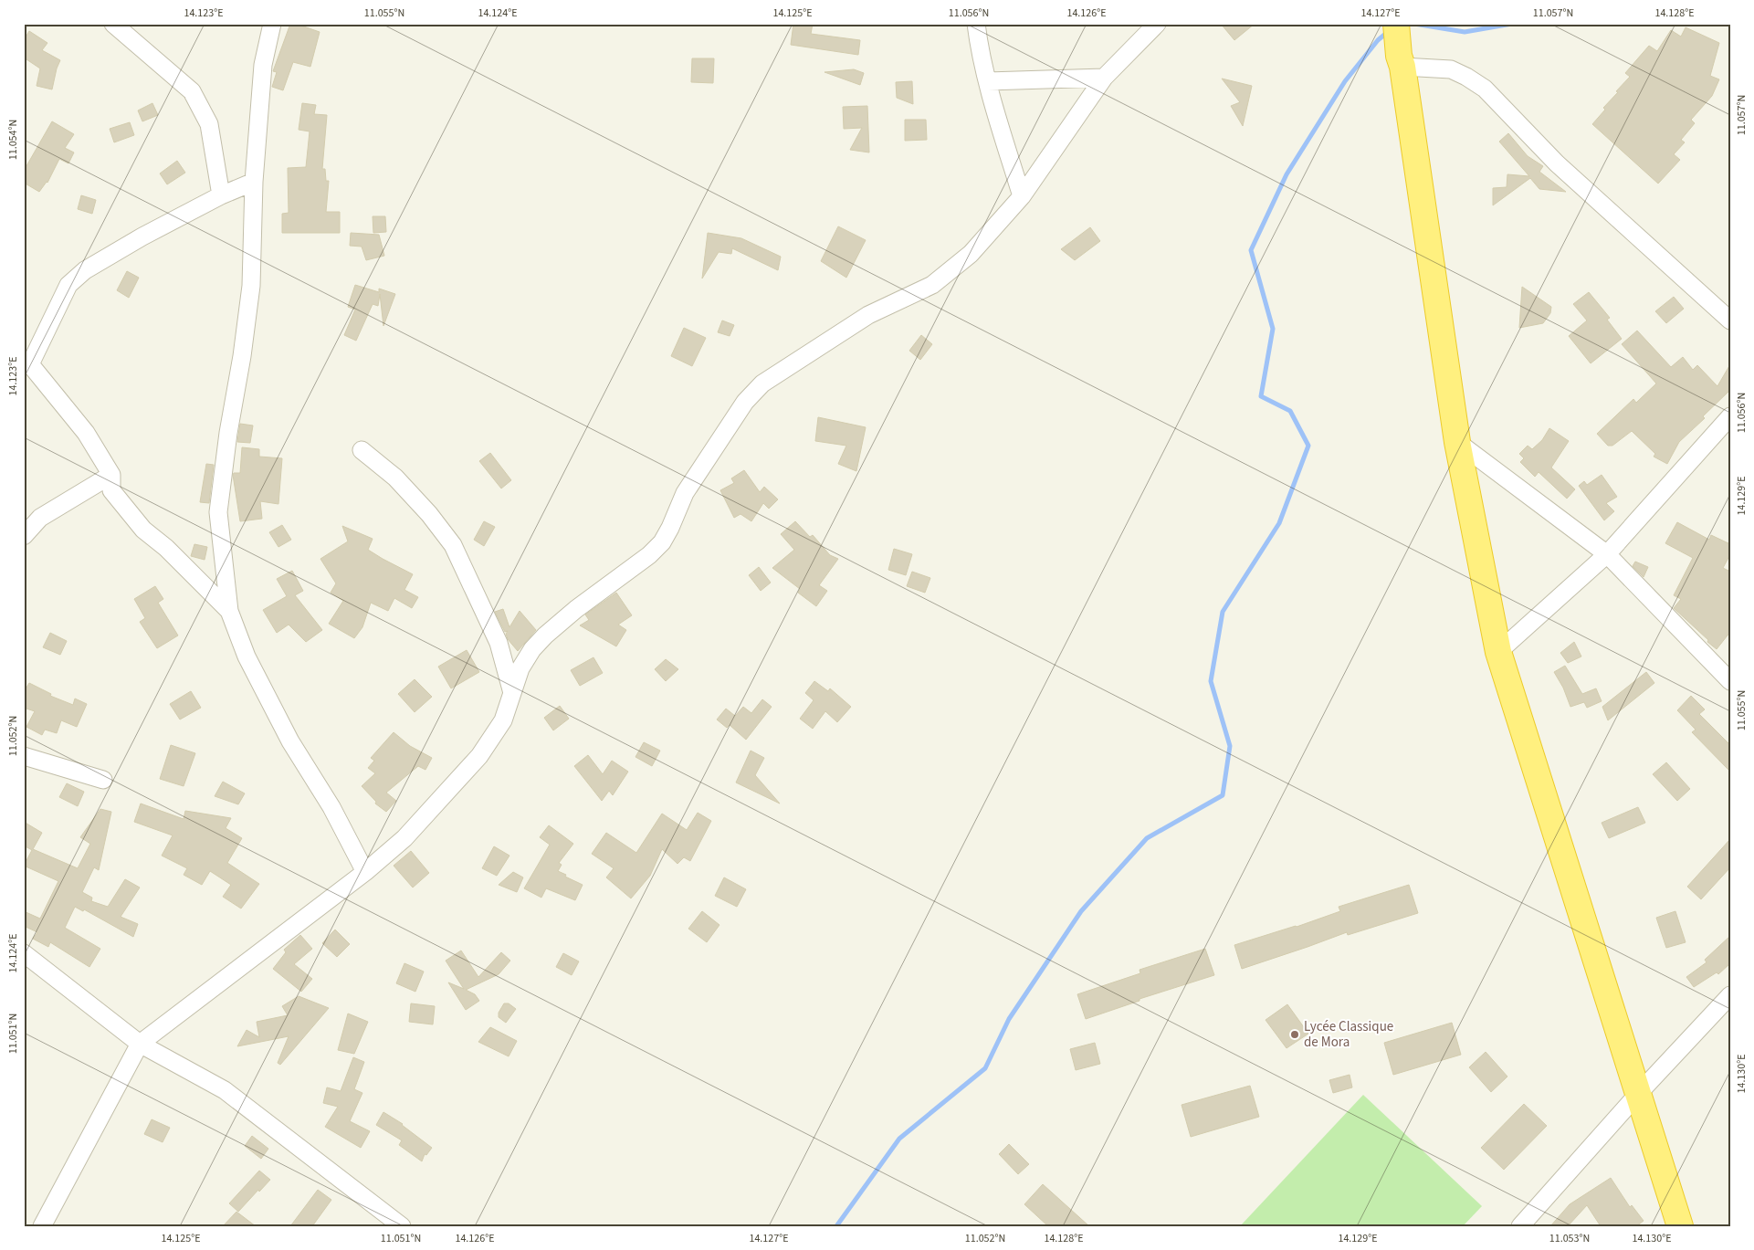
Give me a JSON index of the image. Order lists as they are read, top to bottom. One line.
{"places":["Lycée Classique de Mora"],"coordinates":["14.123°E","11.055°N","14.124°E","14.125°E","11.056°N","14.126°E","14.127°E","11.057°N","14.128°E","11.054°N","14.129°E","11.052°N","11.051°N","14.130°E","11.053°N"]}
